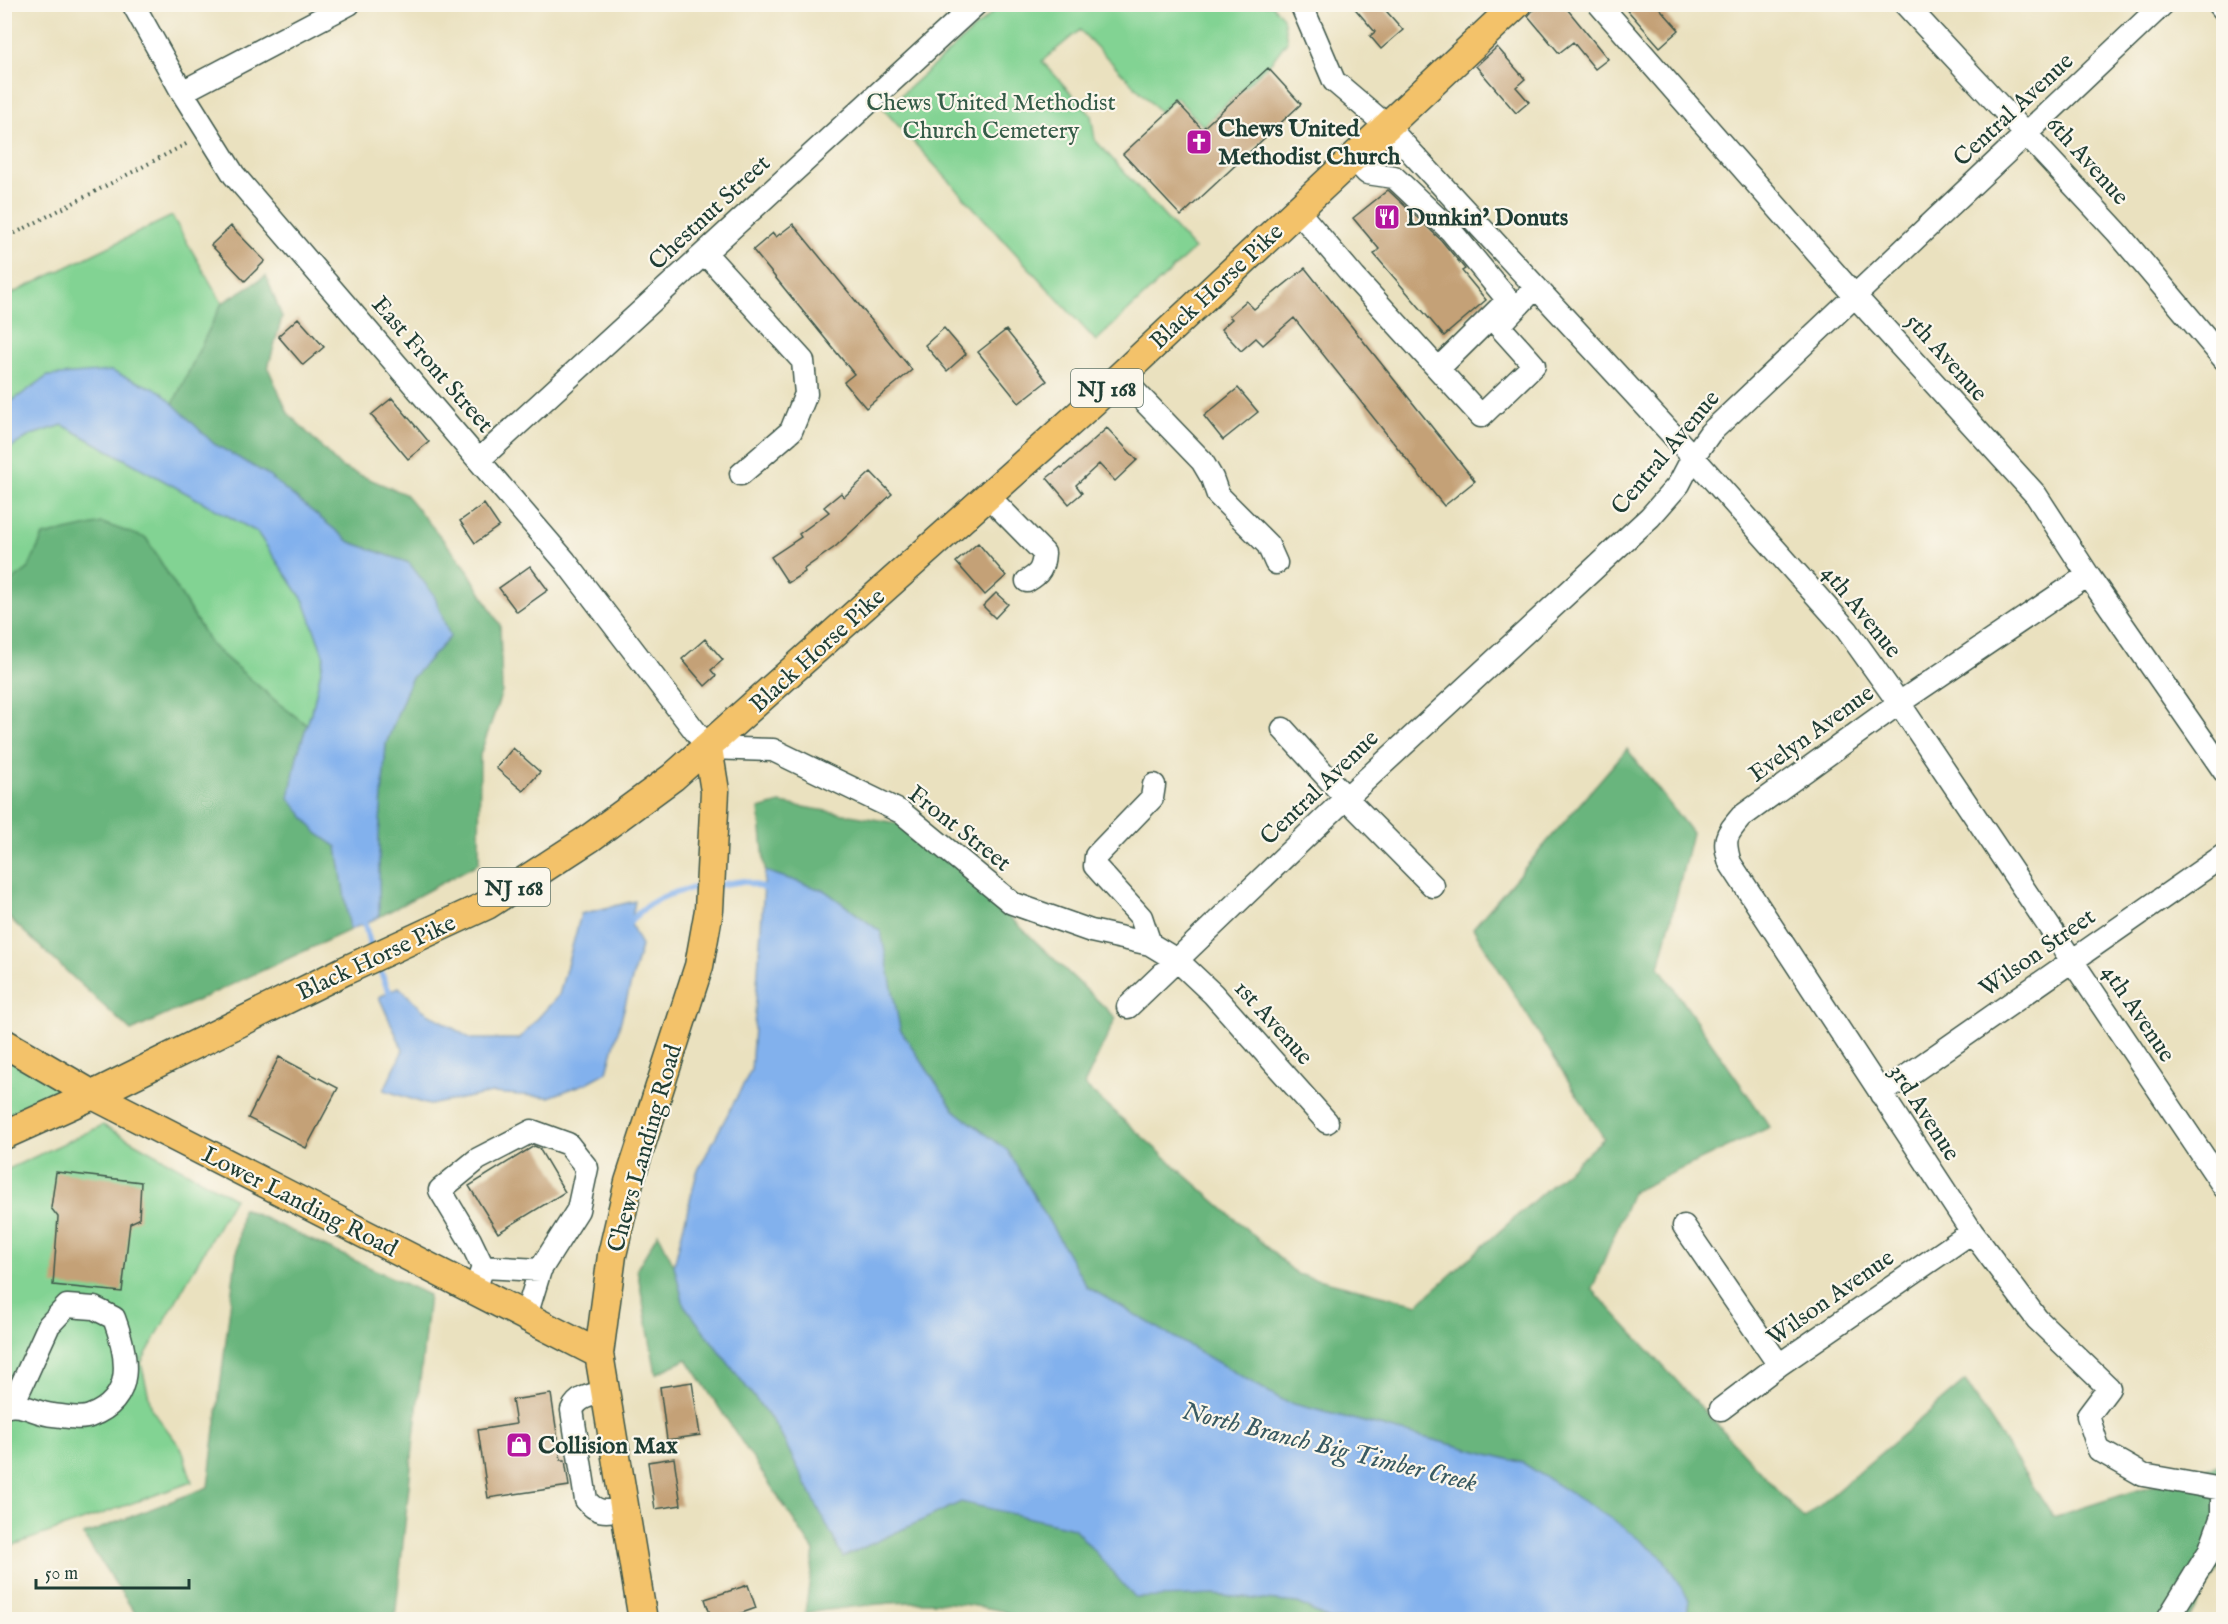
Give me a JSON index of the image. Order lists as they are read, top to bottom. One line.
{"streets":{"main road":["Black Horse Pike","NJ 168","Chews Landing Road","Lower Landing Road"],"street":["Central Avenue","6th Avenue","Chestnut Street","5th Avenue","East Front Street","4th Avenue","Evelyn Avenue","Front Street","Wilson Street","1st Avenue","3rd Avenue","Wilson Avenue"]},"crossings":[["Central Avenue","6th Avenue"],["Central Avenue","5th Avenue"],["Central Avenue","4th Avenue"],["Central Avenue","Front Street"],["Central Avenue","1st Avenue"],["Chestnut Street","East Front Street"],["Black Horse Pike","East Front Street"],["Black Horse Pike","4th Avenue"],["Black Horse Pike","Front Street"],["Black Horse Pike","Chews Landing Road"],["Black Horse Pike","Lower Landing Road"],["5th Avenue","Evelyn Avenue"],["East Front Street","Front Street"],["East Front Street","Chews Landing Road"],["4th Avenue","Evelyn Avenue"],["4th Avenue","Wilson Street"],["Evelyn Avenue","3rd Avenue"],["Front Street","1st Avenue"],["Front Street","Chews Landing Road"],["Wilson Street","3rd Avenue"],["3rd Avenue","Wilson Avenue"],["Chews Landing Road","Lower Landing Road"]],"water":["North Branch Big Timber Creek"],"parks":["Chews United Methodist Church Cemetery"],"places":{"church":["Chews United Methodist Church"],"restaurant":["Dunkin' Donuts"],"shop":["Collision Max"]},"scale_bar":"50 m"}
